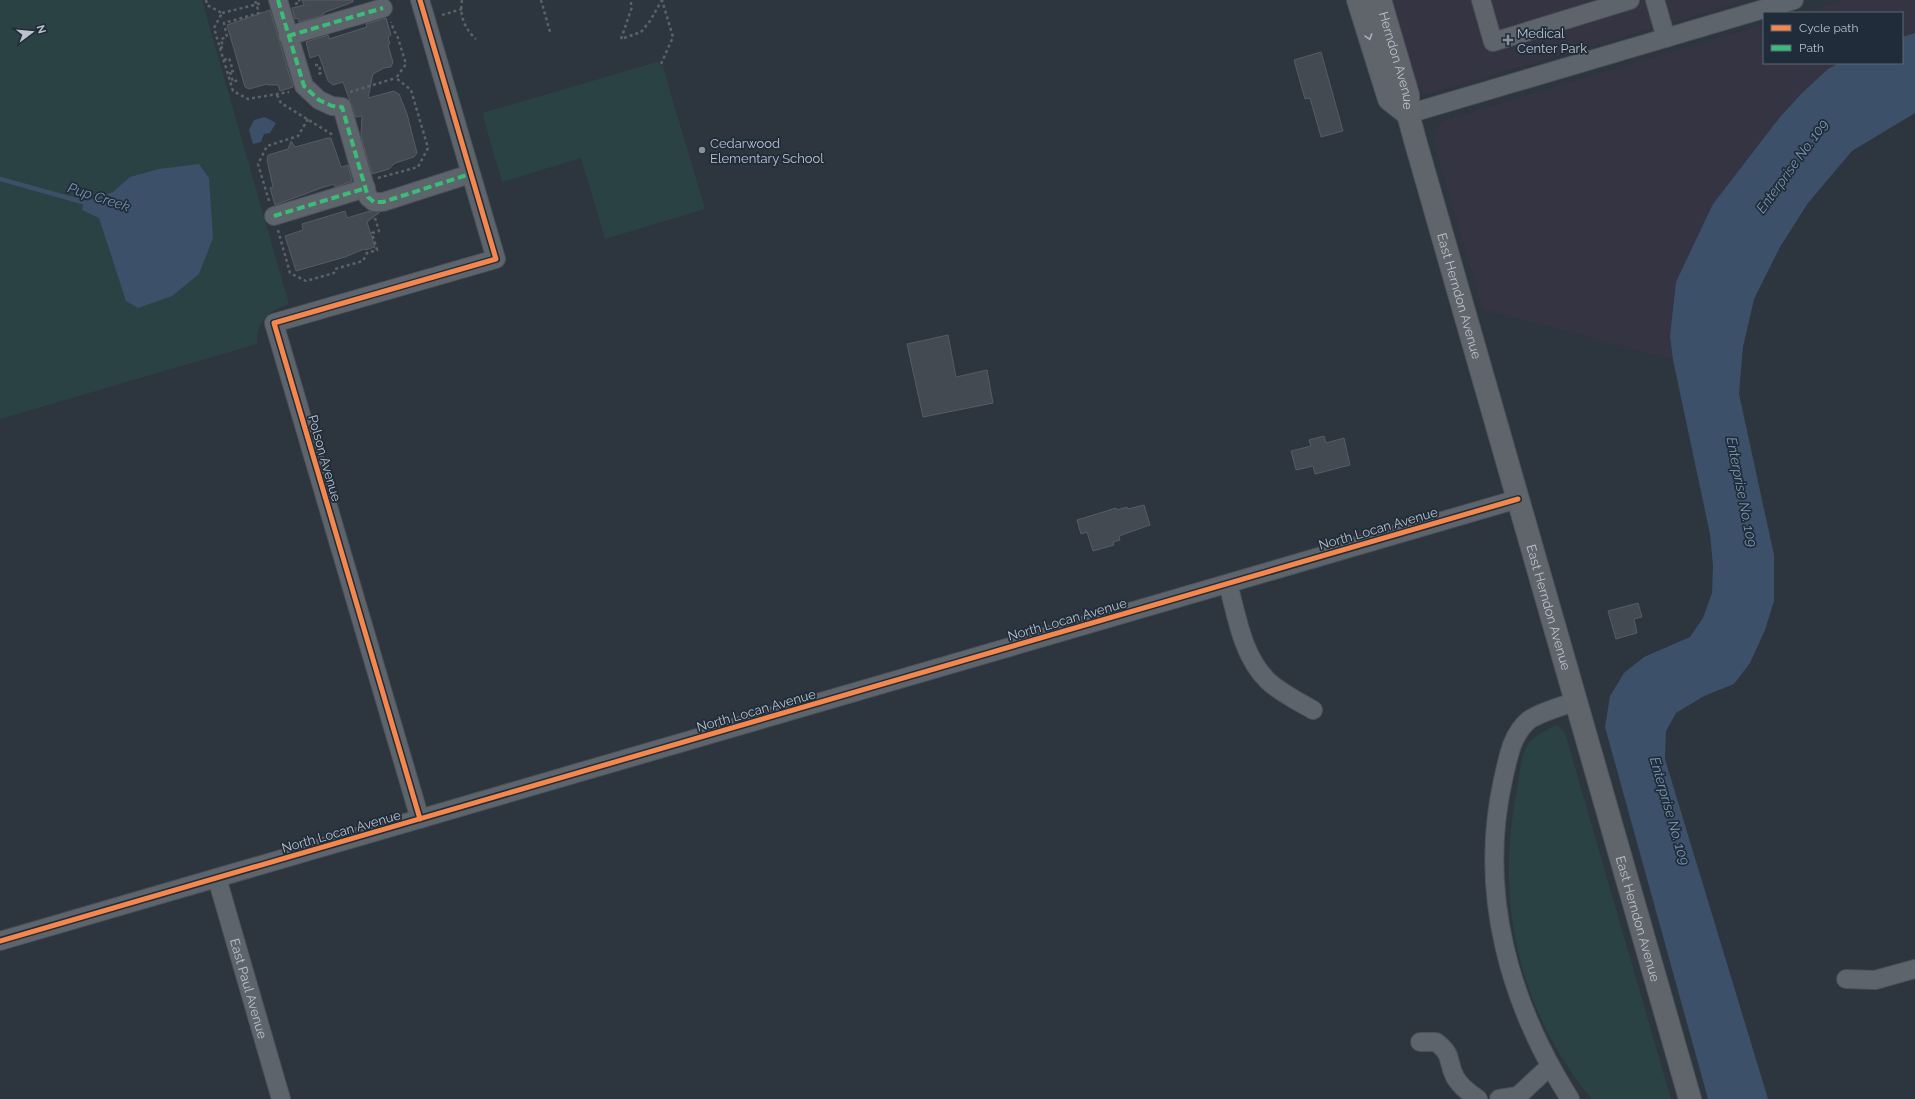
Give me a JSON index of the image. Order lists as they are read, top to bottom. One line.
{"streets":{"main road":["Herndon Avenue","East Herndon Avenue"],"street":["Polson Avenue","North Locan Avenue","East Paul Avenue"]},"crossings":[["Herndon Avenue","East Herndon Avenue"],["East Herndon Avenue","North Locan Avenue"],["Polson Avenue","North Locan Avenue"],["North Locan Avenue","East Paul Avenue"]],"water":["Enterprise No. 109","Pup Creek"],"places":{"health":["Medical Center Park"],"other":["Cedarwood Elementary School"]},"legend":["Cycle path","Path"],"north":"right"}
